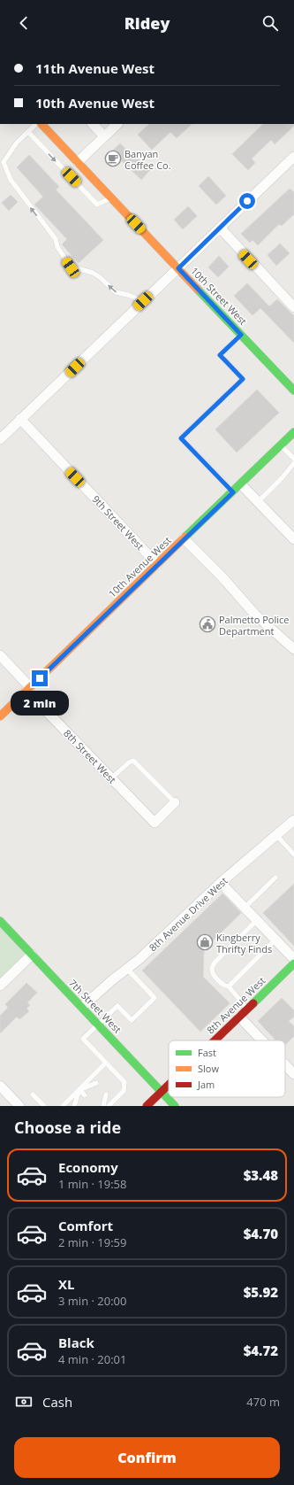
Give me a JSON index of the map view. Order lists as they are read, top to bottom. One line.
{"streets":{"street":["10th Street West","9th Street West","10th Avenue West","8th Street West","8th Avenue Drive West","8th Avenue West","7th Street West"]},"crossings":[["9th Street West","10th Avenue West"],["10th Avenue West","8th Street West"],["8th Avenue Drive West","7th Street West"],["8th Avenue West","7th Street West"]],"places":{"cafe":["Banyan Coffee Co."],"public building":["Palmetto Police Department"],"shop":["Kingberry Thrifty Finds"]},"legend":["Fast","Slow","Jam"],"page":{"header":"Ridey","banner":["11th Avenue West","10th Avenue West"],"bubble":"2 min","heading":"Choose a ride","list":[{"name":"Economy","note":"1 min · 19:58","value":"$3.48"},{"name":"Comfort","note":"2 min · 19:59","value":"$4.70"},{"name":"XL","note":"3 min · 20:00","value":"$5.92"},{"name":"Black","note":"4 min · 20:01","value":"$4.72"}],"pay":["Cash","470 m"],"buttons":"Confirm"}}
